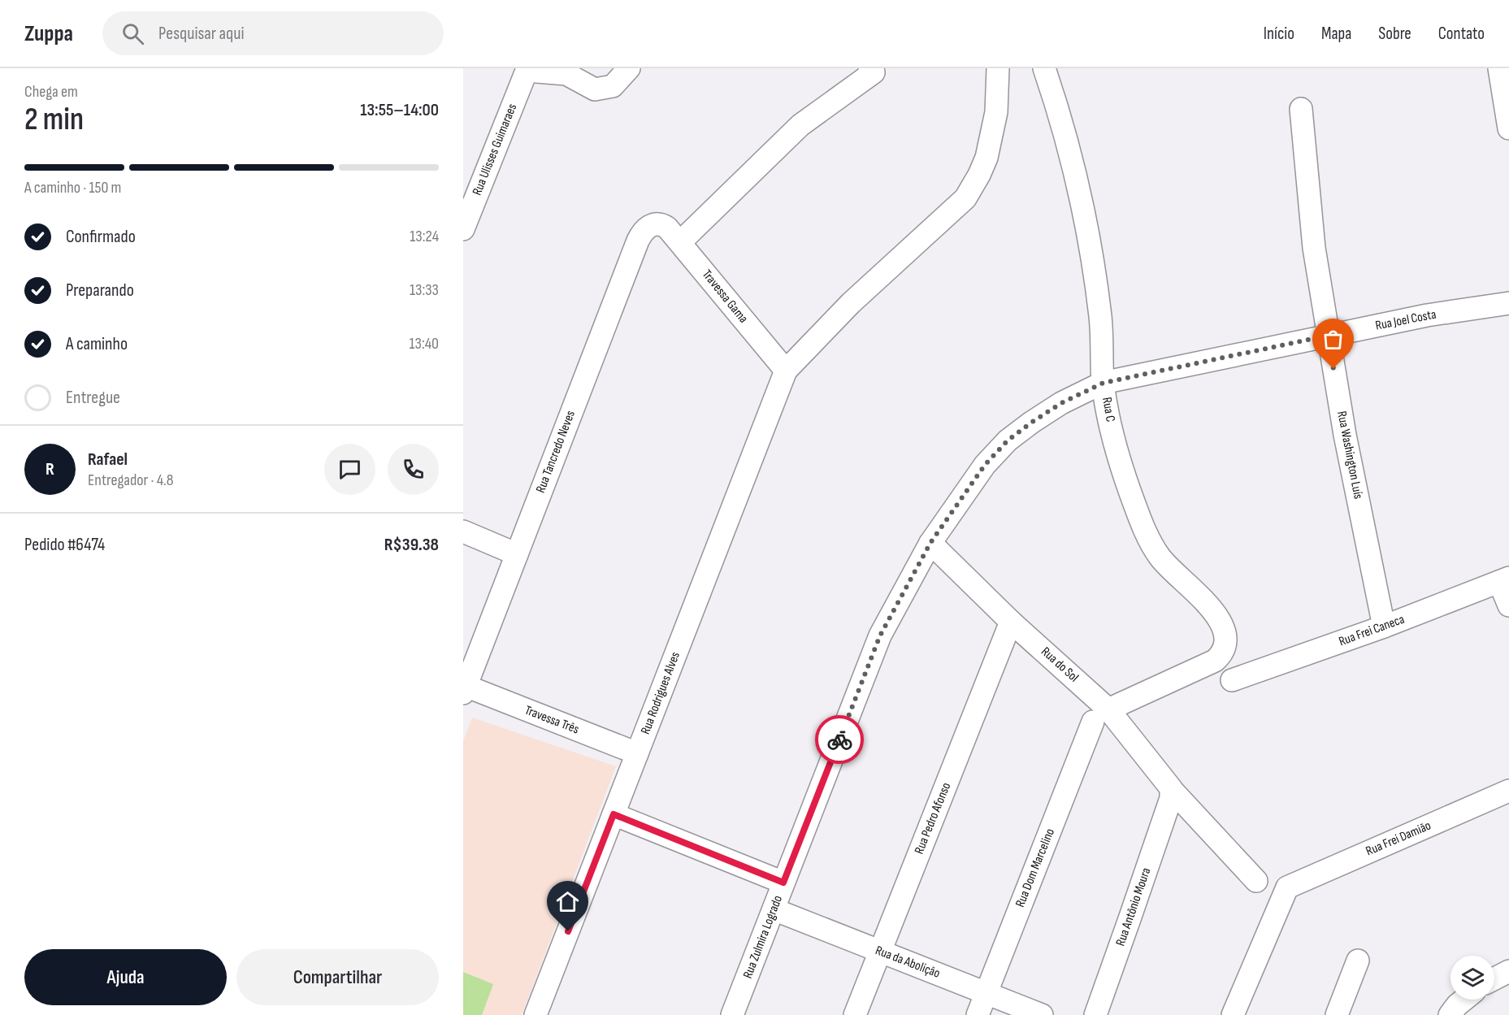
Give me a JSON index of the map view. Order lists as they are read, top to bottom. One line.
{"streets":{"street":["Rua Ulisses Guimaraes","Travessa Gama","Rua Joel Costa","Rua C","Rua Tancredo Neves","Rua Washington Luís","Rua Frei Caneca","Rua do Sol","Rua Rodrigues Alves","Travessa Três","Rua Pedro Afonso","Rua Frei Damião","Rua Dom Marcelino","Rua Antônio Moura","Rua Zulmira Logrado","Rua da Abolição"]},"crossings":[["Travessa Gama","Rua Tancredo Neves"],["Travessa Gama","Rua Rodrigues Alves"],["Rua Joel Costa","Rua C"],["Rua Joel Costa","Rua Washington Luís"],["Rua Joel Costa","Rua Zulmira Logrado"],["Rua C","Rua do Sol"],["Rua C","Rua Dom Marcelino"],["Rua C","Rua Zulmira Logrado"],["Rua Tancredo Neves","Travessa Três"],["Rua Washington Luís","Rua Frei Caneca"],["Rua do Sol","Rua Pedro Afonso"],["Rua do Sol","Rua Dom Marcelino"],["Rua do Sol","Rua Antônio Moura"],["Rua do Sol","Rua Zulmira Logrado"],["Rua Rodrigues Alves","Travessa Três"],["Rua Pedro Afonso","Rua da Abolição"],["Rua Dom Marcelino","Rua da Abolição"],["Rua Zulmira Logrado","Rua da Abolição"]],"page":{"header":"Zuppa","search":"Pesquisar aqui","nav":["Início","Mapa","Sobre","Contato"],"heading":["2 min","Chega em","13:55–14:00"],"panel":["Rafael","Entregador · 4.8","Pedido #6474","R$39.38"],"bar":"A caminho · 150 m","list":[["Confirmado","13:24"],["Preparando","13:33"],["A caminho","13:40"],"Entregue"],"round":"R","buttons":["Ajuda","Compartilhar"]}}
